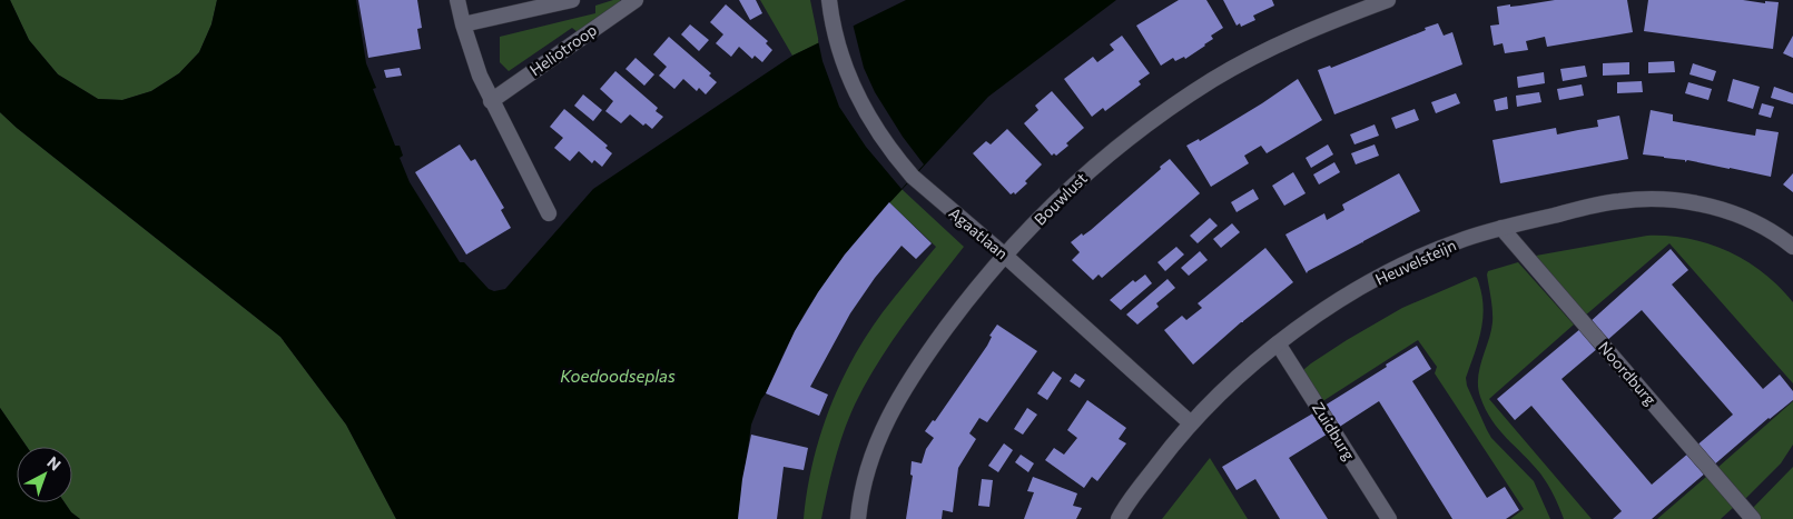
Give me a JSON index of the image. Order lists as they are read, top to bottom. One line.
{"streets":{"street":["Heliotroop","Bouwlust","Agaatlaan","Heuvelsteijn","Noordburg","Zuidburg"]},"crossings":[["Bouwlust","Agaatlaan"],["Agaatlaan","Heuvelsteijn"],["Heuvelsteijn","Noordburg"],["Heuvelsteijn","Zuidburg"]],"water":["Koedoodseplas"],"north":"top right"}
